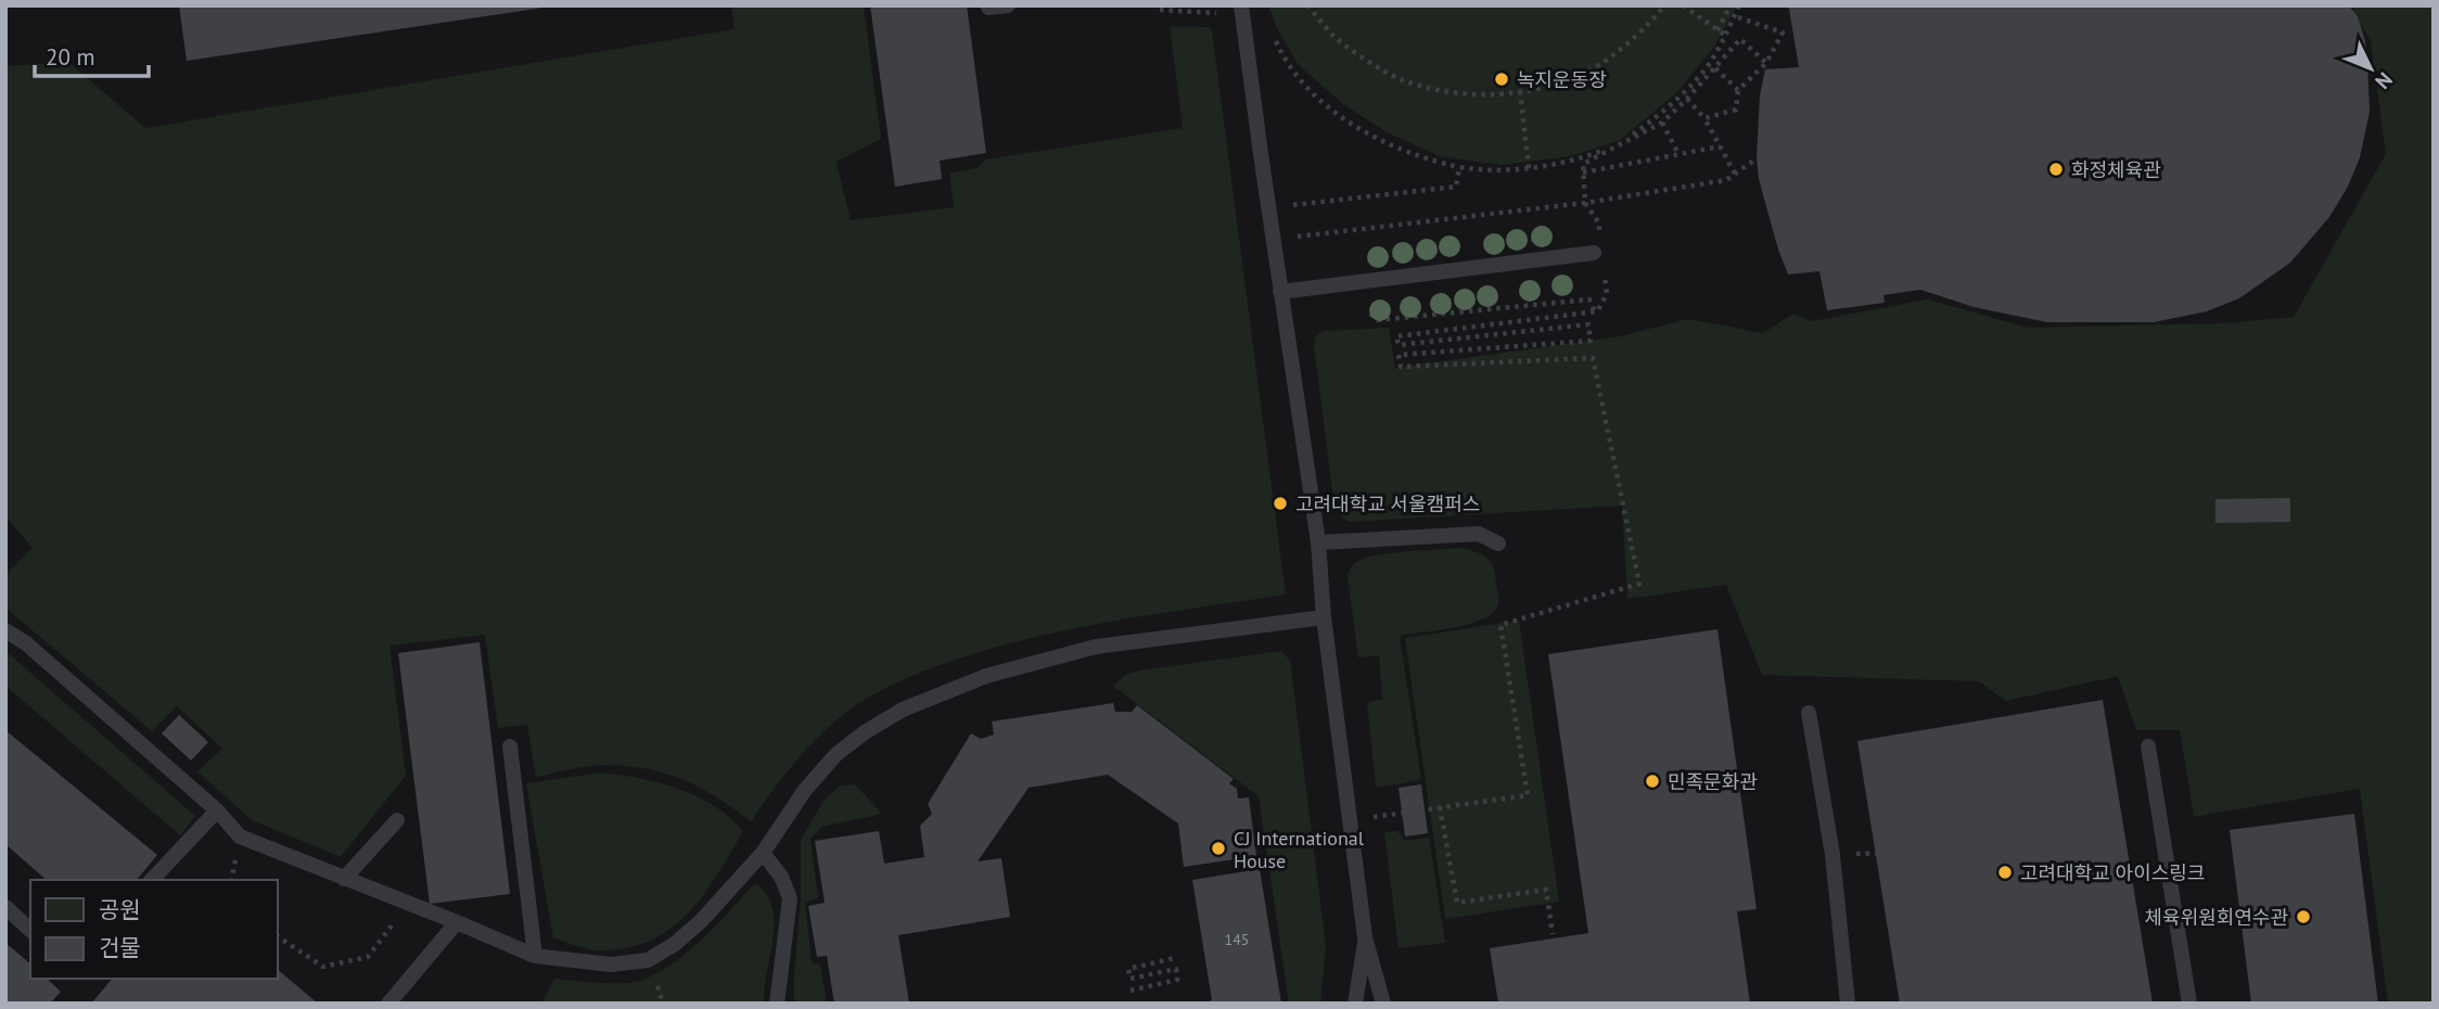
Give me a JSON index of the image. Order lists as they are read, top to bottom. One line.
{"places":["녹지운동장","화정체육관","고려대학교 서울캠퍼스","민족문화관","CJ International House","고려대학교 아이스링크","체육위원회연수관"],"house_numbers":["145"],"legend":["공원","건물"],"scale_bar":"20 m","north":"bottom right"}
